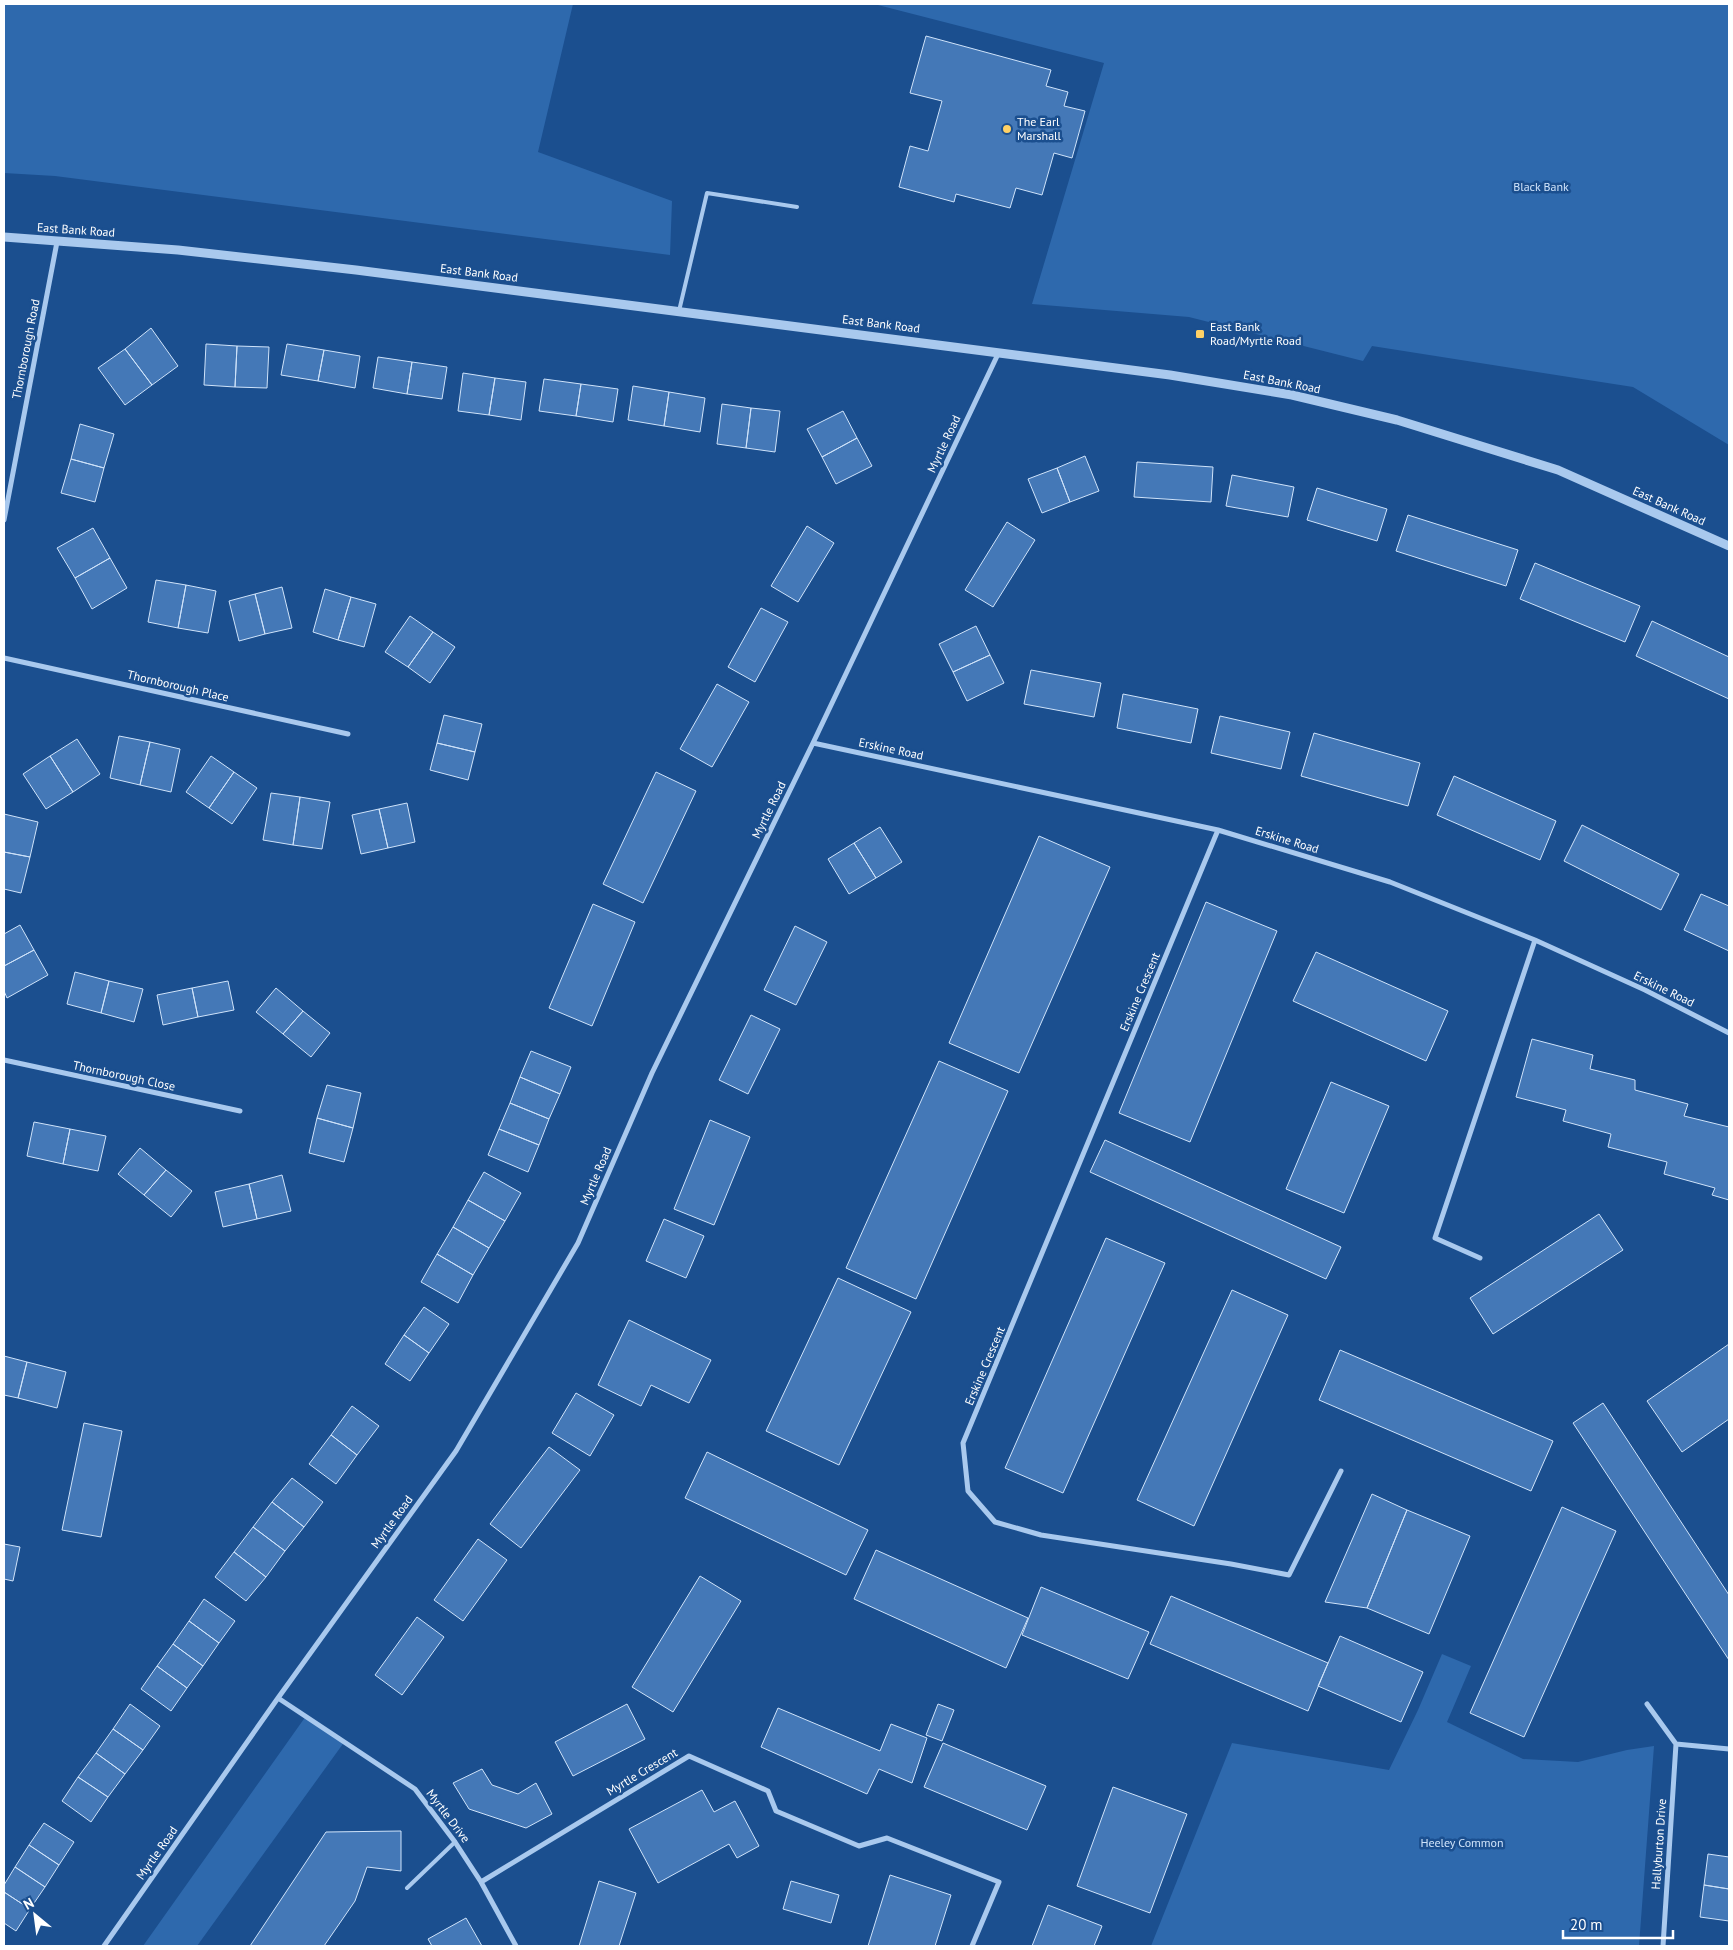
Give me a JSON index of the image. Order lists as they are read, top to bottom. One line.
{"streets":{"street":["East Bank Road","Thornborough Road","Myrtle Road","Thornborough Place","Erskine Road","Erskine Crescent","Thornborough Close","Myrtle Crescent","Myrtle Drive","Hallyburton Drive"]},"crossings":[["East Bank Road","Thornborough Road"],["East Bank Road","Myrtle Road"],["Myrtle Road","Erskine Road"],["Myrtle Road","Myrtle Drive"],["Erskine Road","Erskine Crescent"],["Myrtle Crescent","Myrtle Drive"]],"parks":["Black Bank","Heeley Common"],"places":{"other":["The Earl Marshall"],"transit":["East Bank Road/Myrtle Road"]},"scale_bar":"20 m","north":"top left"}
